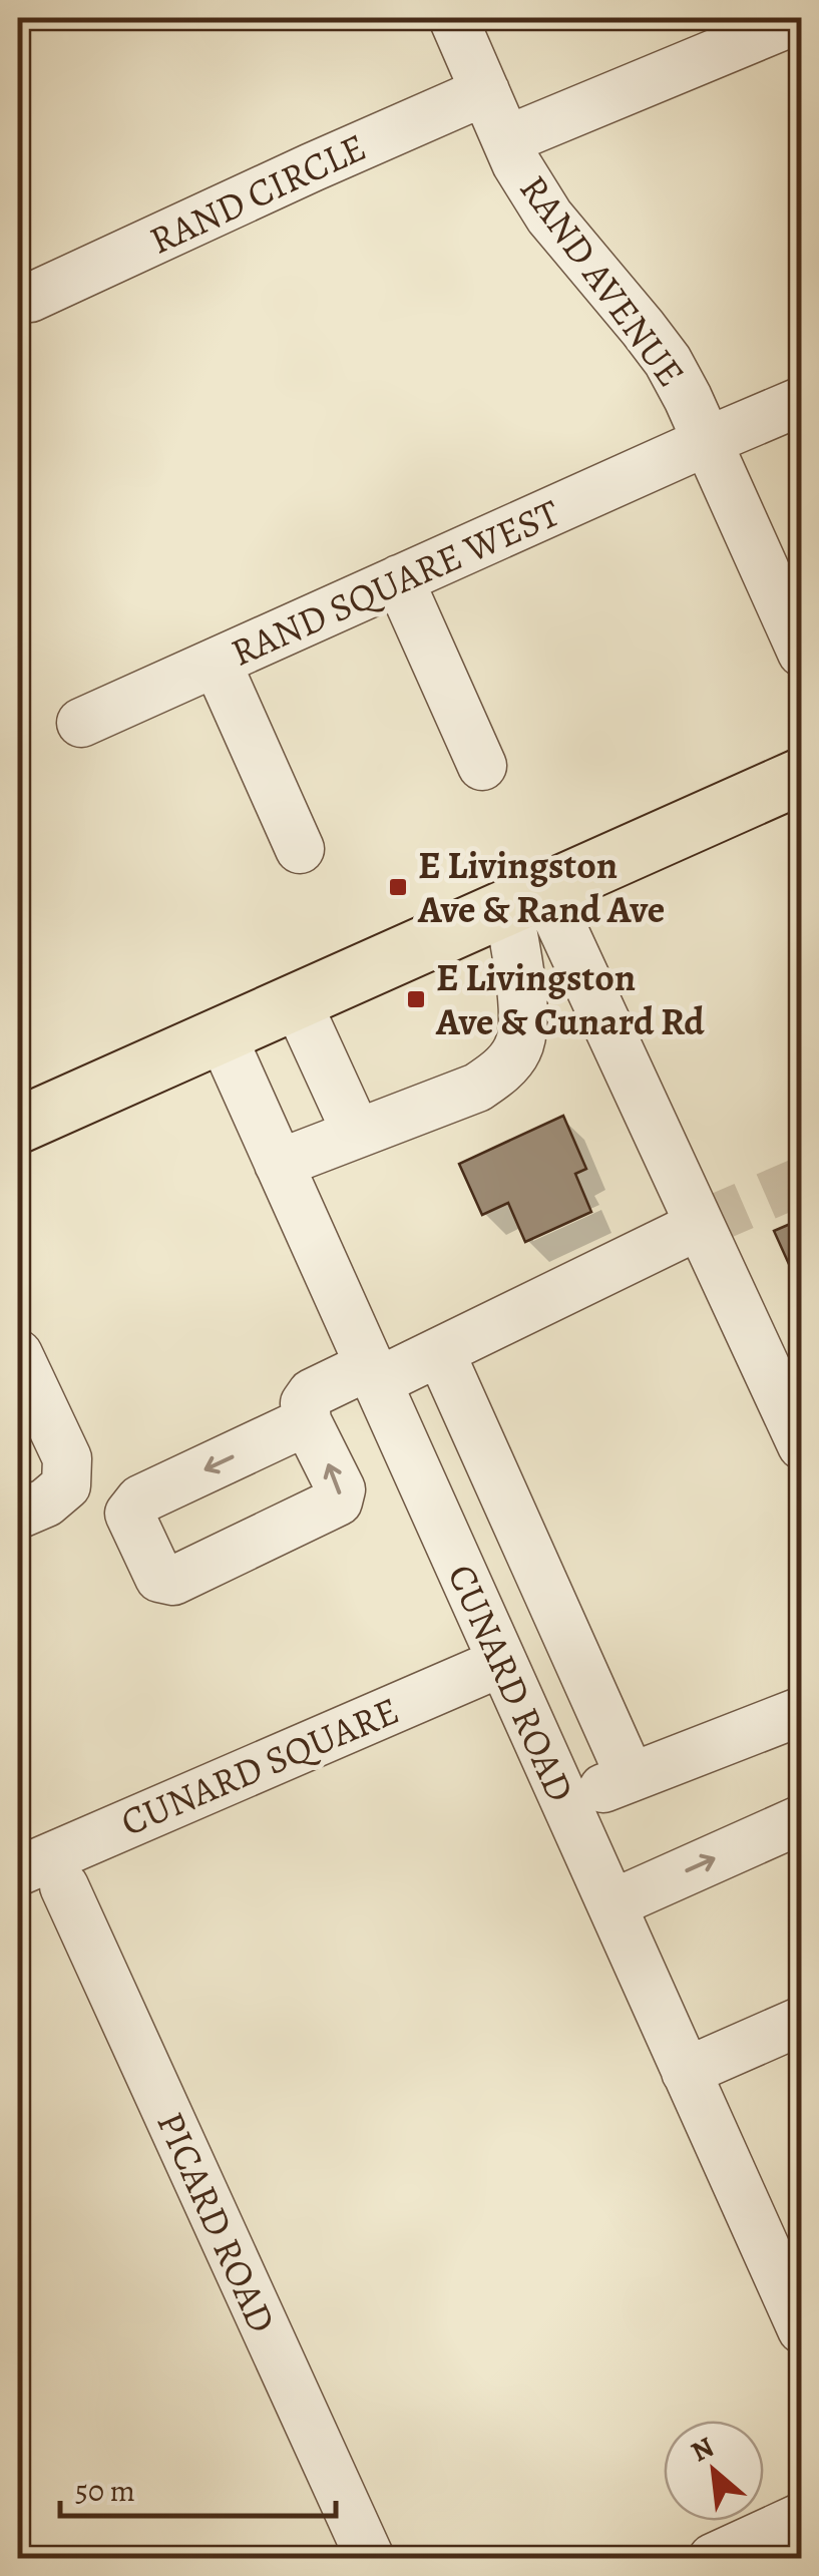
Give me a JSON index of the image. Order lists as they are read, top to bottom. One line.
{"streets":{"street":["RAND CIRCLE","RAND AVENUE","RAND SQUARE WEST","CUNARD ROAD","CUNARD SQUARE","PICARD ROAD"]},"crossings":[["RAND CIRCLE","RAND AVENUE"],["RAND AVENUE","RAND SQUARE WEST"],["CUNARD ROAD","CUNARD SQUARE"]],"places":{"transit":["E Livingston Ave & Rand Ave","E Livingston Ave & Cunard Rd"]},"scale_bar":"50 m","north":"top left"}
